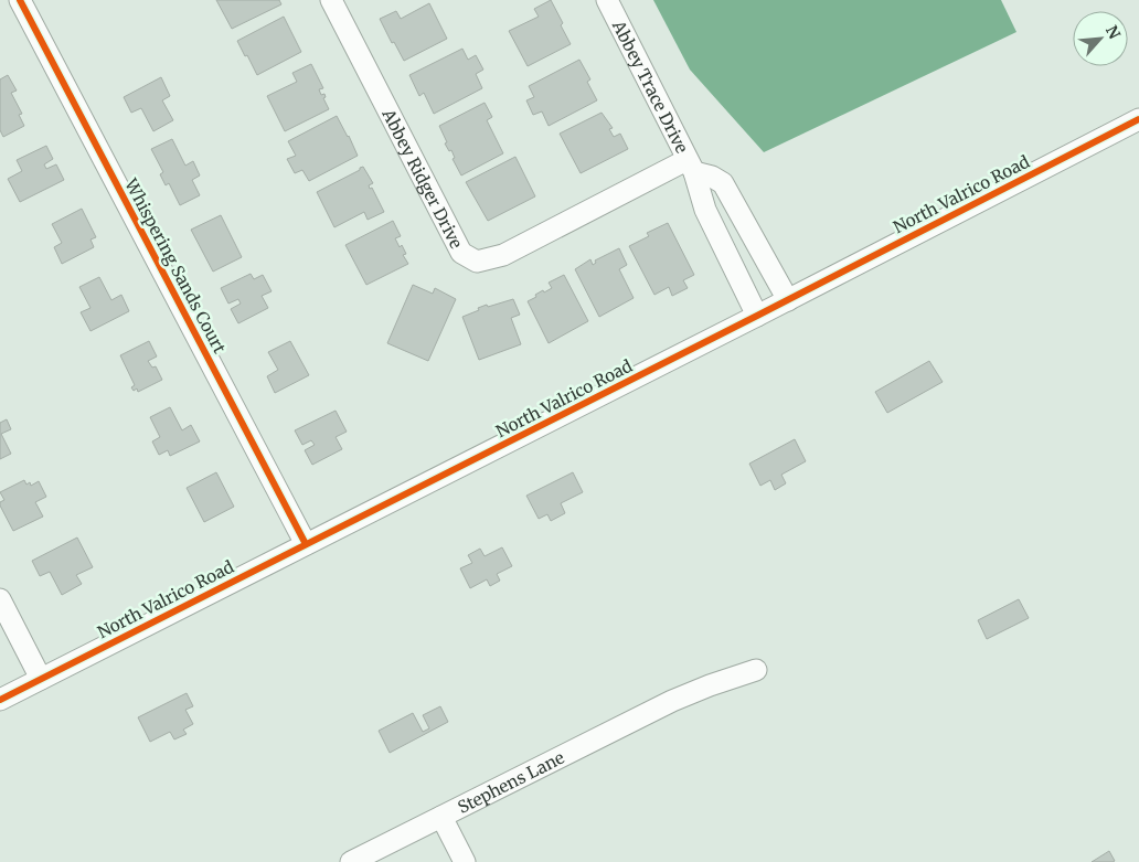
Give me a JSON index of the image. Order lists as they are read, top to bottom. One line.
{"streets":{"street":["Abbey Trace Drive","Abbey Ridger Drive","North Valrico Road","Whispering Sands Court","Stephens Lane"]},"crossings":[["Abbey Trace Drive","Abbey Ridger Drive"],["Abbey Trace Drive","North Valrico Road"],["North Valrico Road","Whispering Sands Court"]],"north":"top right"}
